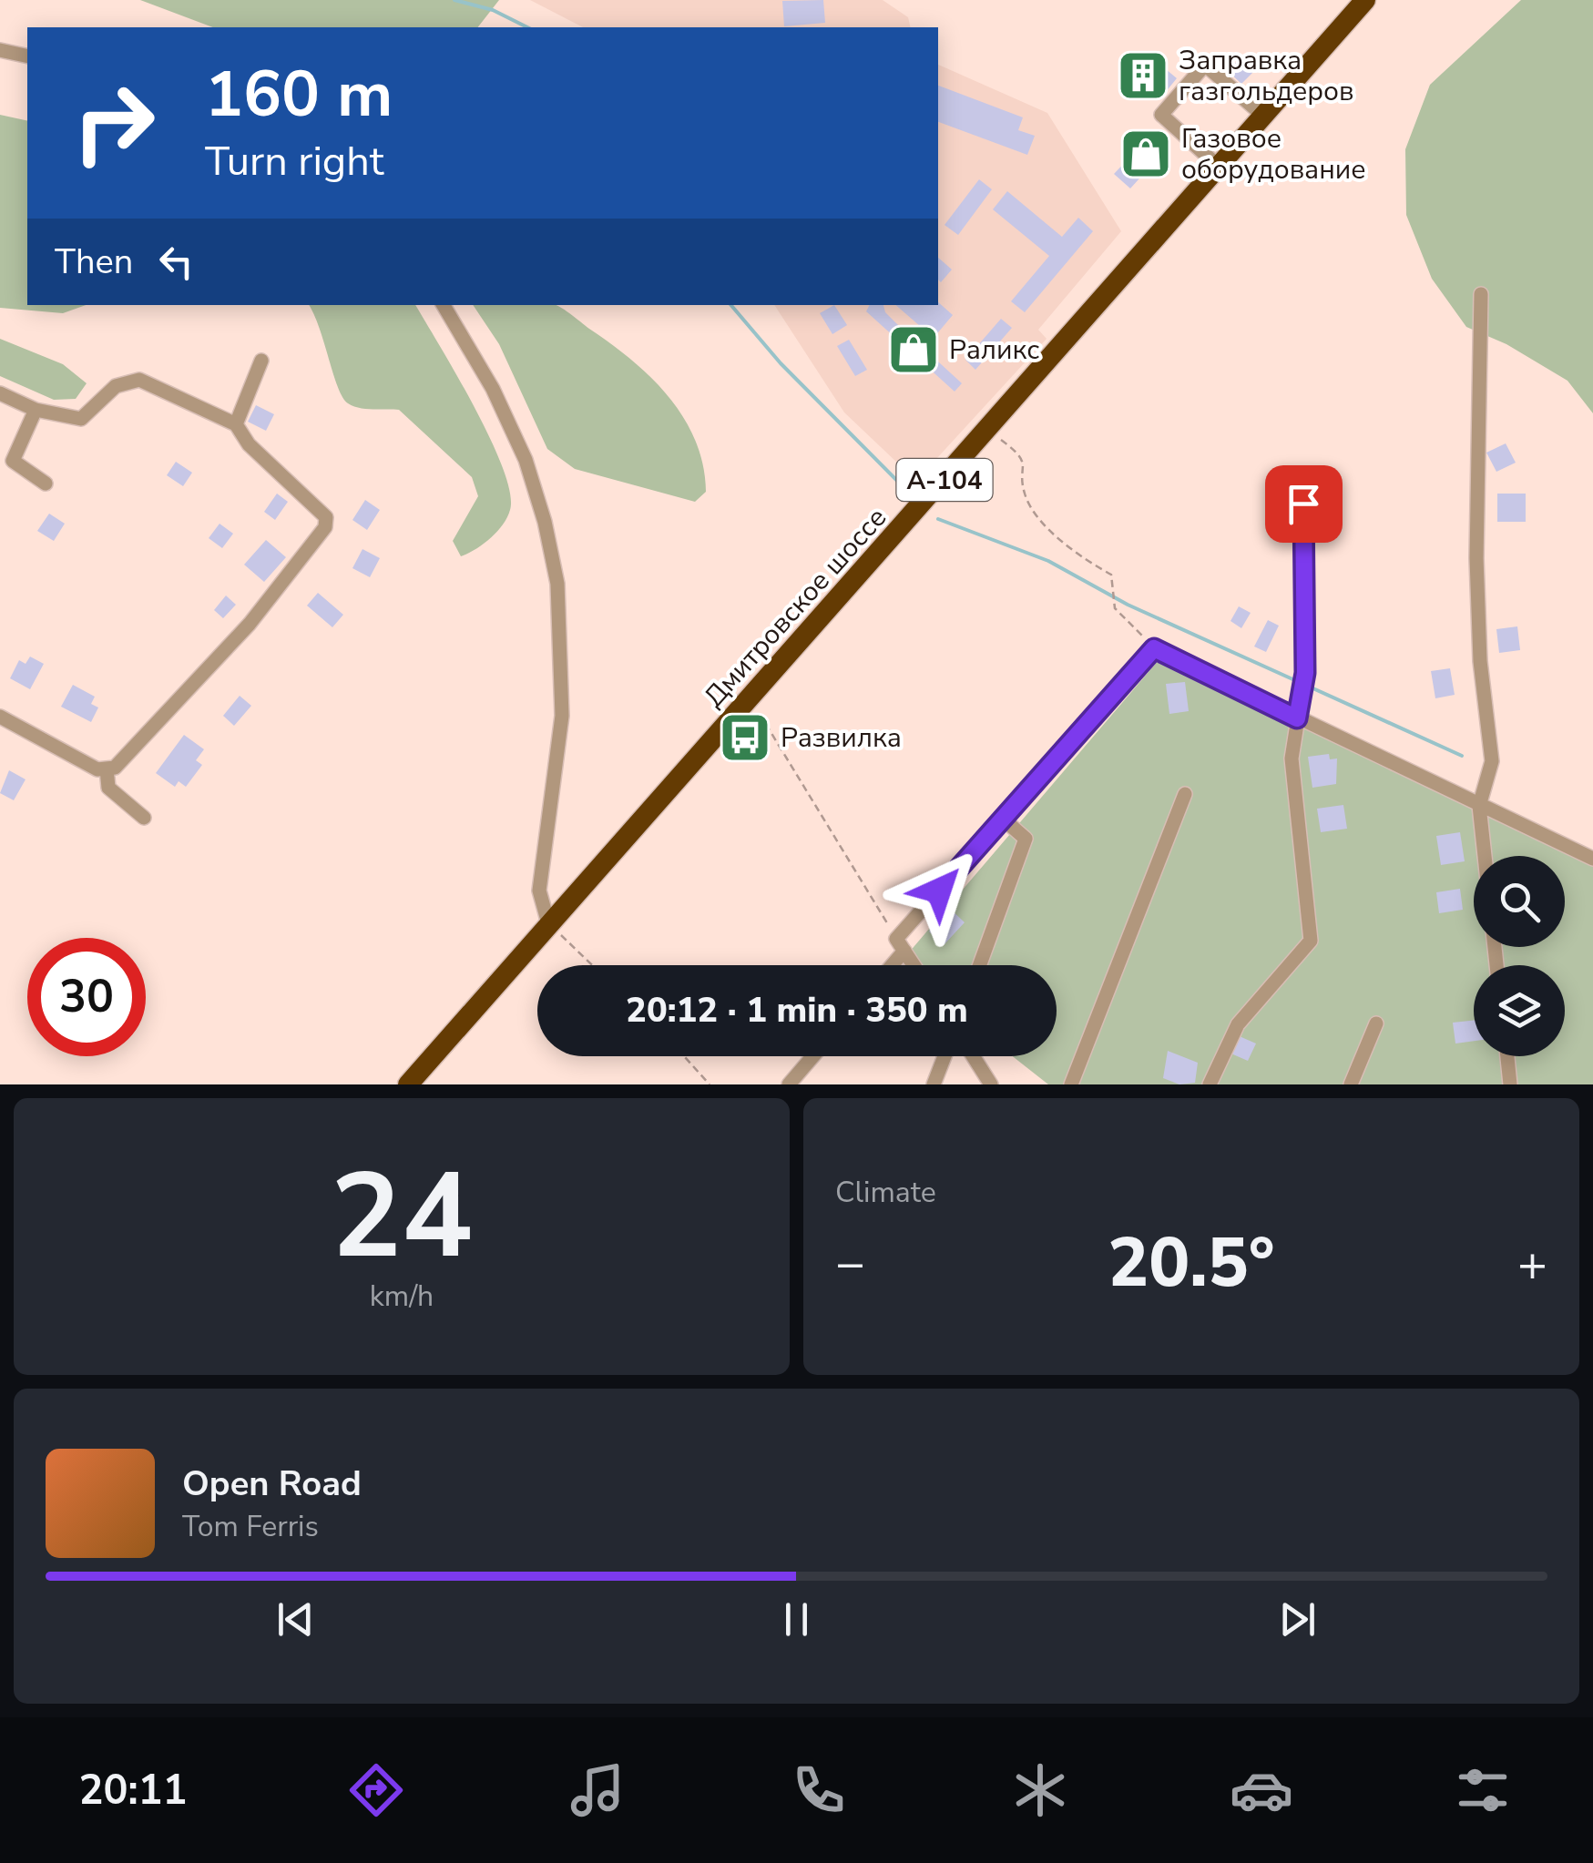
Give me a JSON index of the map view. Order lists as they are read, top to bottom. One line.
{"streets":{"highway":["А-104","Дмитровское шоссе"]},"places":{"building":["Заправка газгольдеров"],"shop":["Газовое оборудование","Раликс"],"bus stop":["Развилка"]},"page":{"turn":["160 m","Turn right"],"then":"Then","limit":"30","trip":"20:12 · 1 min · 350 m","tile":[["24","km/h"],"Climate"],"heat":["−","20.5°","+"],"song":["Open Road","Tom Ferris"],"tabs":"20:11"}}
